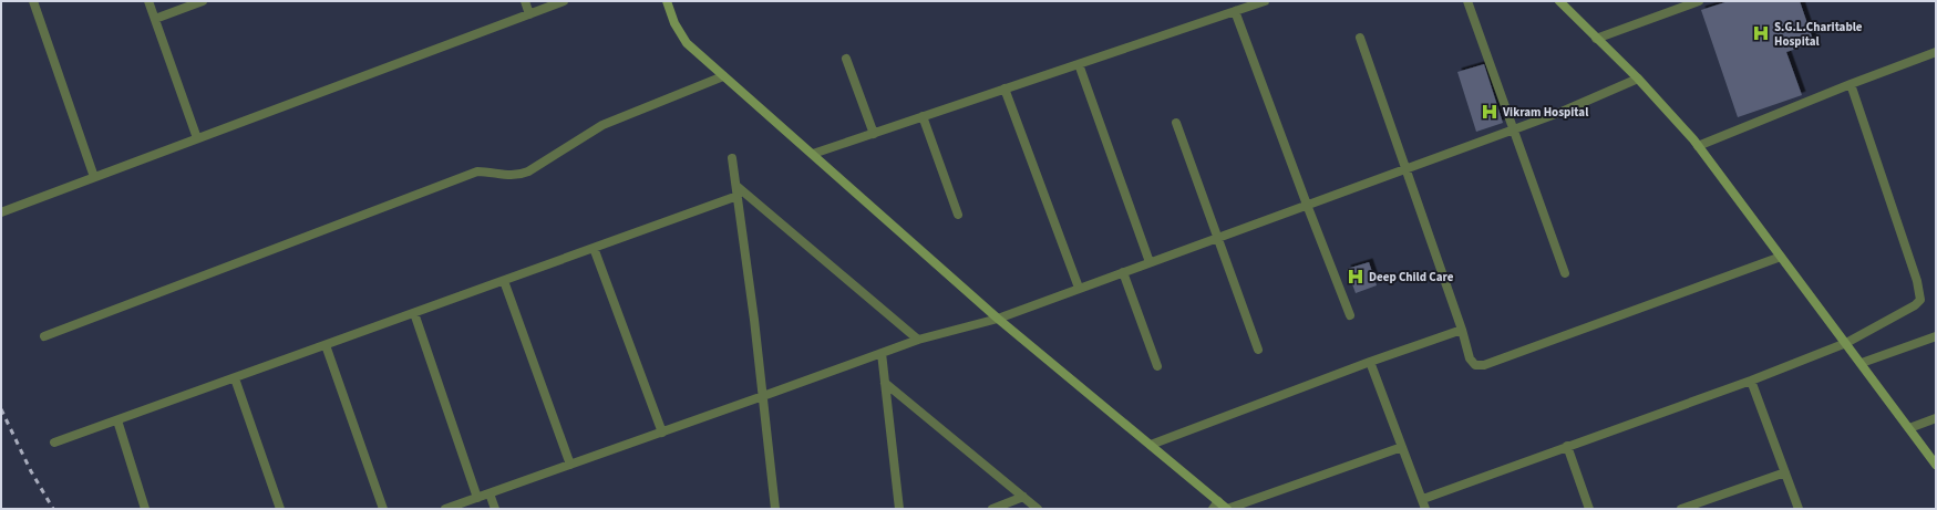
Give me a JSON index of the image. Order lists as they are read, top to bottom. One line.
{"places":{"hospital":["S.G.L.Charitable Hospital","Vikram Hospital","Deep Child Care"]}}
